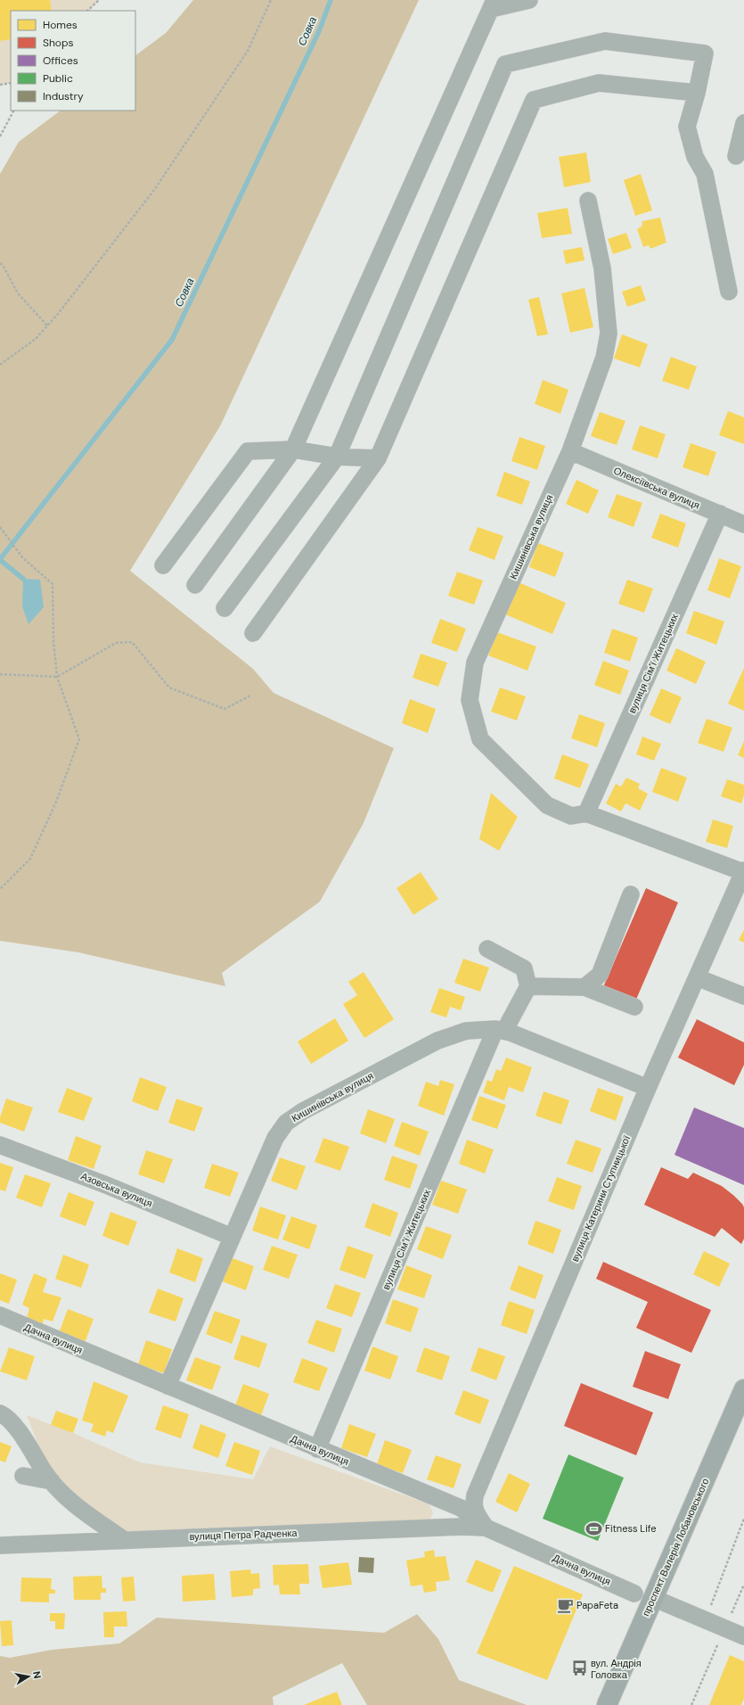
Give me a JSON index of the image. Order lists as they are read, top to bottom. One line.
{"streets":{"main road":["проспект Валерія Лобановського"],"street":["Олексіївська вулиця","Кишинівська вулиця","вулиця Сімʼї Житецьких","Азовська вулиця","вулиця Катерини Ступницької","Дачна вулиця","вулиця Петра Радченка"]},"crossings":[["Олексіївська вулиця","Кишинівська вулиця"],["Олексіївська вулиця","вулиця Сімʼї Житецьких"],["Кишинівська вулиця","вулиця Сімʼї Житецьких"],["Кишинівська вулиця","Азовська вулиця"],["Кишинівська вулиця","вулиця Катерини Ступницької"],["Кишинівська вулиця","Дачна вулиця"],["вулиця Сімʼї Житецьких","Дачна вулиця"],["вулиця Катерини Ступницької","Дачна вулиця"],["вулиця Катерини Ступницької","вулиця Петра Радченка"],["Дачна вулиця","вулиця Петра Радченка"]],"water":["Совка"],"places":{"sports":["Fitness Life"],"cafe":["PapaFeta"],"bus stop":["вул. Андрія Головка"]},"legend":["Homes","Shops","Offices","Public","Industry"],"north":"right"}
